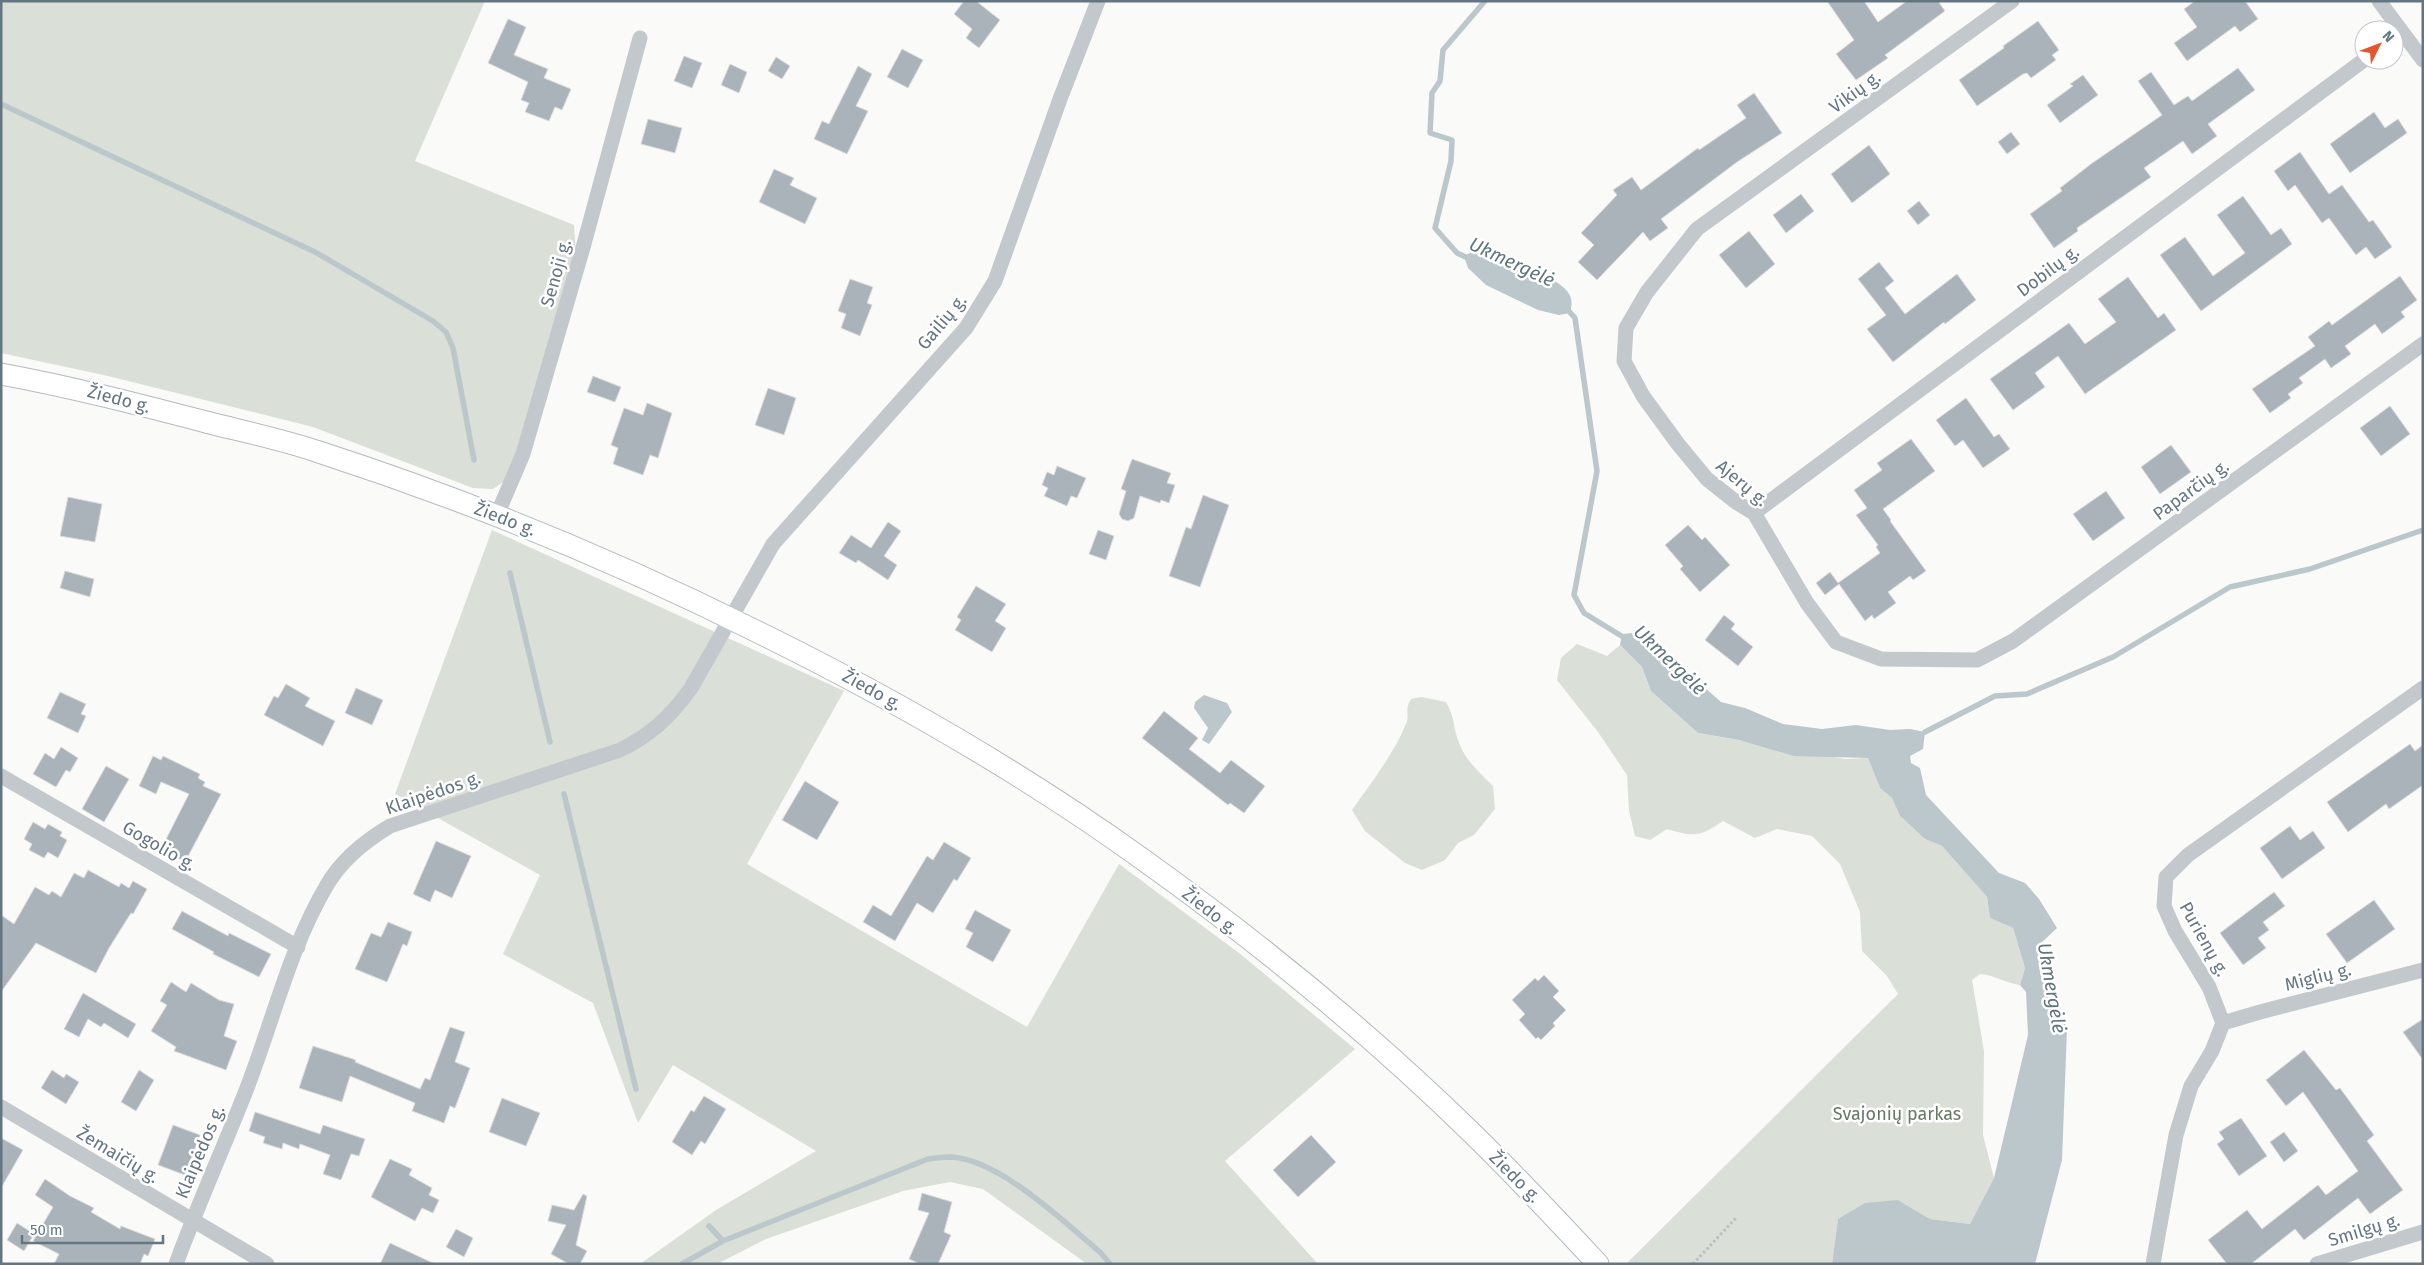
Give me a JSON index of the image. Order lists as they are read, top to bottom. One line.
{"streets":{"street":["Vikių g.","Dobilų g.","Senoji g.","Gailių g.","Žiedo g.","Ajerų g.","Paparčių g.","Klaipėdos g.","Gogolio g.","Purienų g.","Miglių g.","Žemaičių g.","Smilgų g."]},"crossings":[["Vikių g.","Ajerų g."],["Dobilų g.","Ajerų g."],["Senoji g.","Žiedo g."],["Gailių g.","Žiedo g."],["Gailių g.","Klaipėdos g."],["Žiedo g.","Klaipėdos g."],["Ajerų g.","Paparčių g."],["Klaipėdos g.","Gogolio g."],["Klaipėdos g.","Žemaičių g."],["Purienų g.","Miglių g."]],"water":["Ukmergėlė"],"parks":["Svajonių parkas"],"scale_bar":"50 m","north":"top right"}
